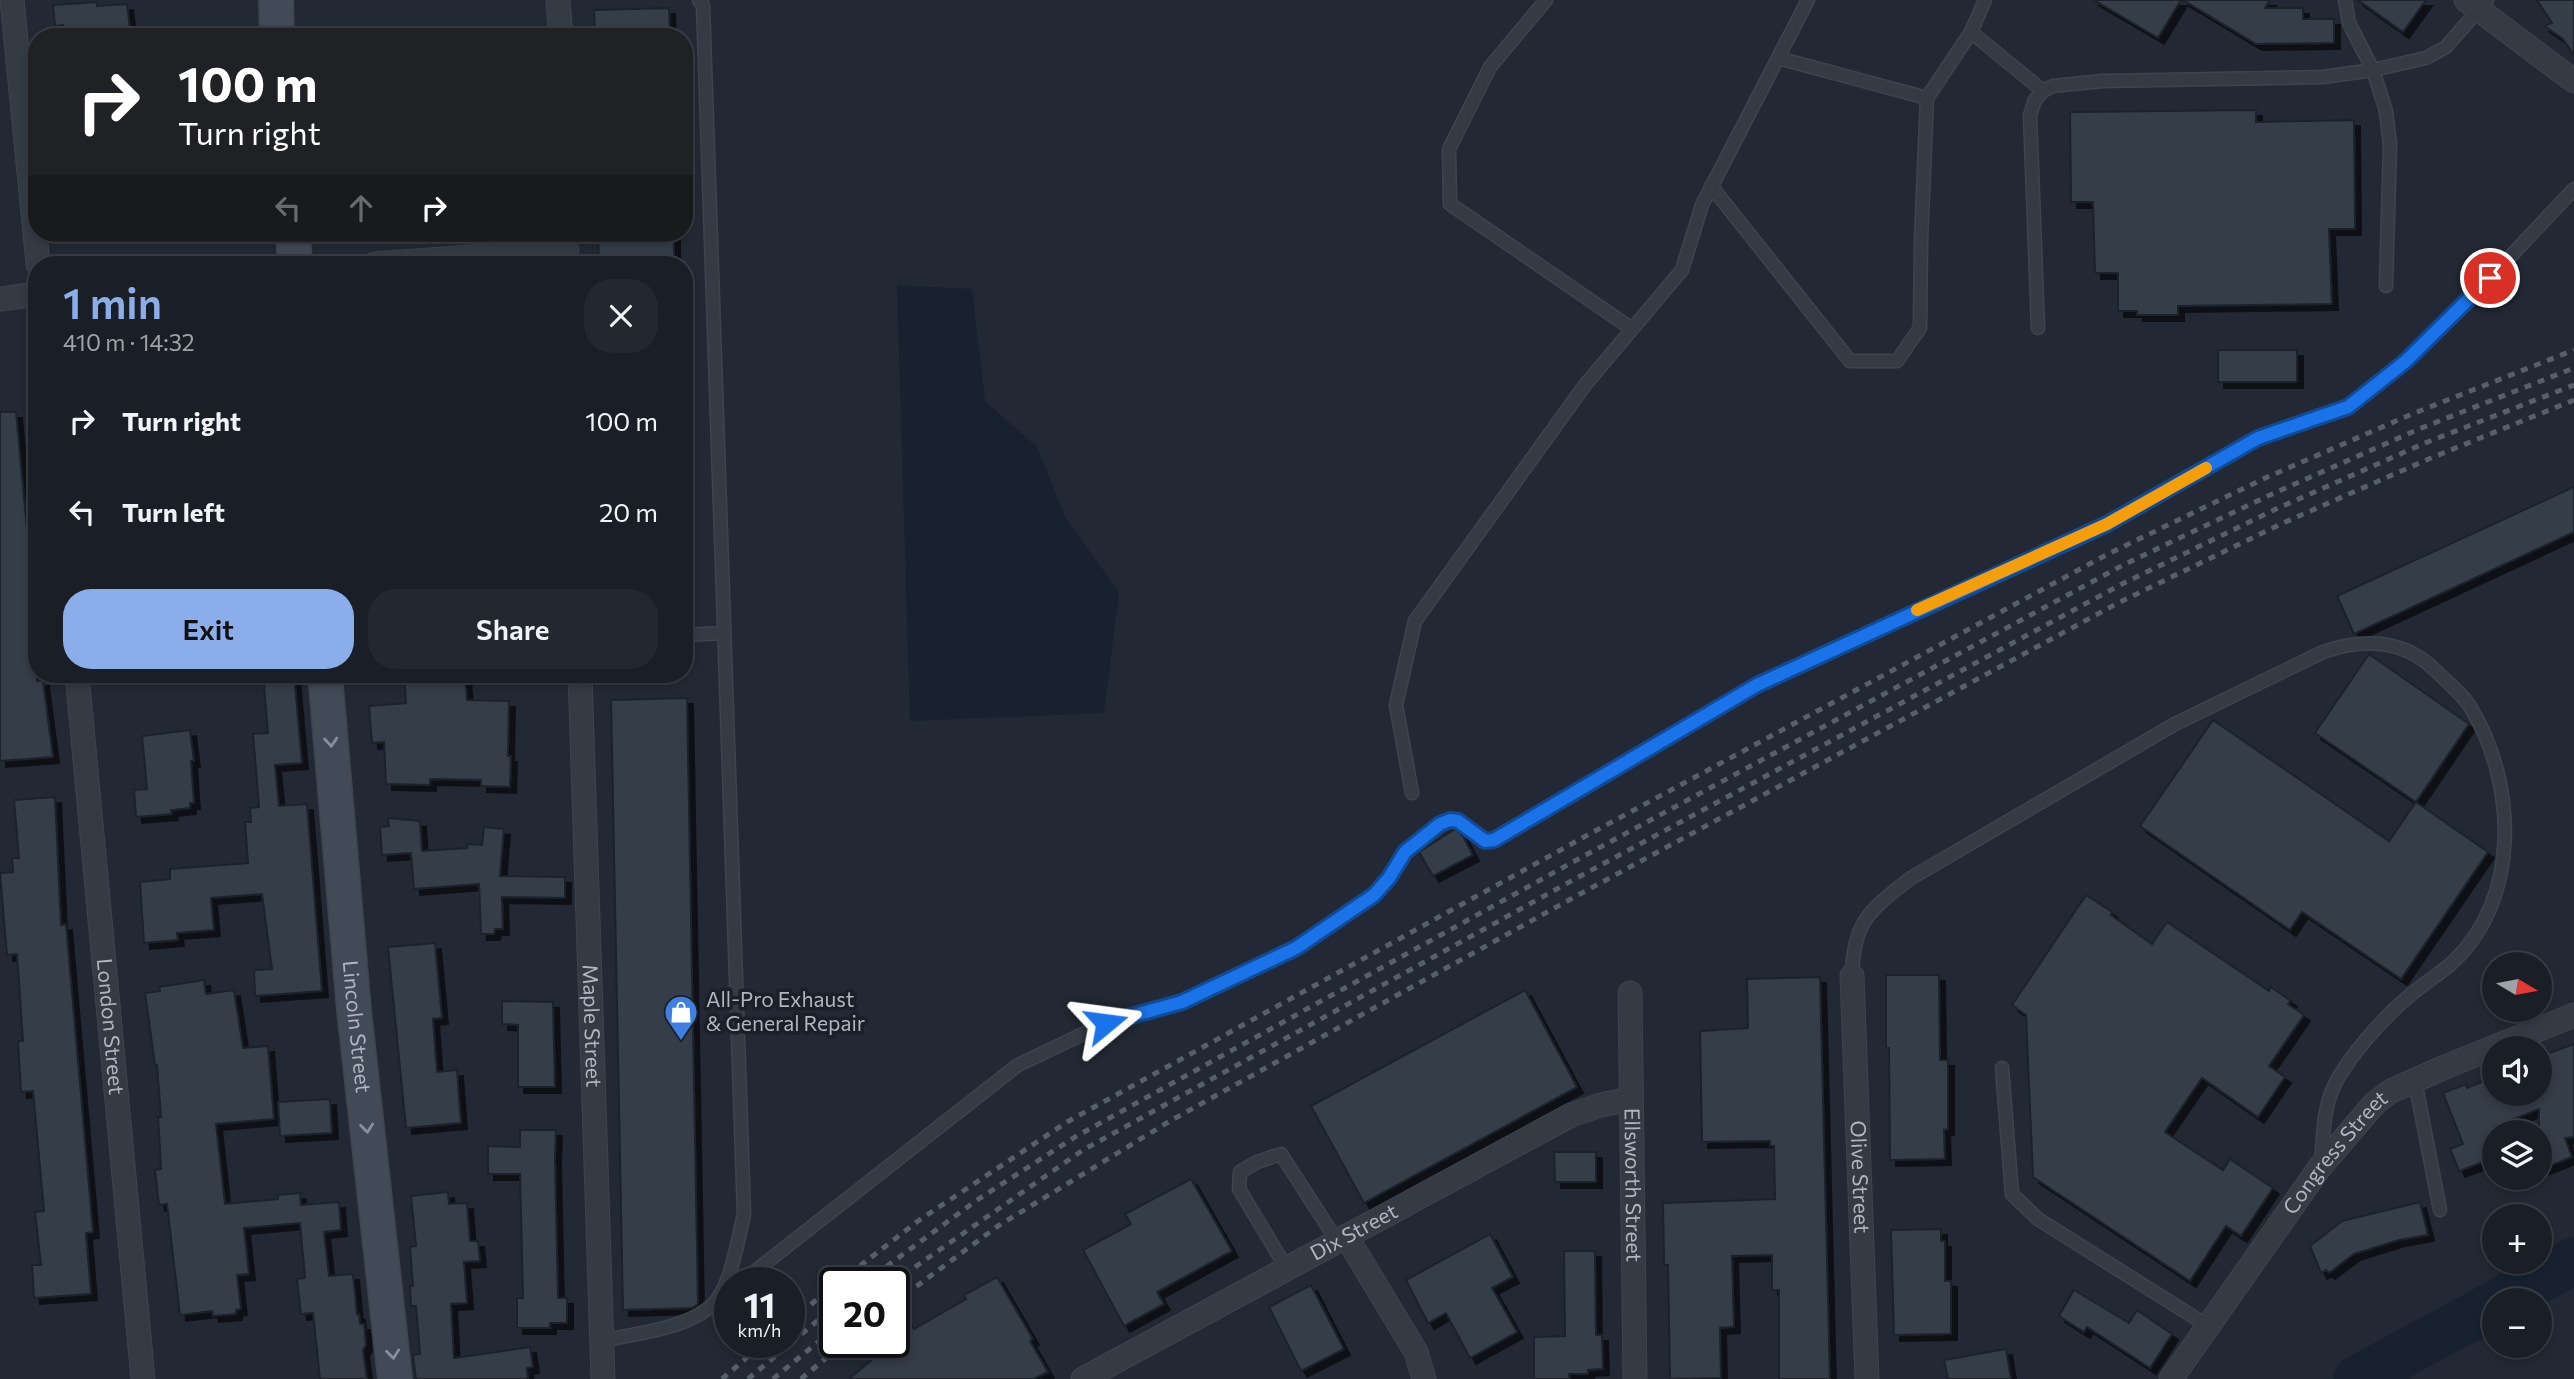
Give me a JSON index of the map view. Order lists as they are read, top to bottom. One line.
{"streets":{"street":["London Street","Maple Street","Lincoln Street","Congress Street","Olive Street","Ellsworth Street","Dix Street"]},"crossings":[["Ellsworth Street","Dix Street"]],"one_way":["Lincoln Street"],"places":{"shop":["All-Pro Exhaust & General Repair"]},"north":"right","page":{"turn":["100 m","Turn right"],"heading":["1 min","410 m · 14:32"],"list":[{"name":"Turn right","value":"100 m"},{"name":"Turn left","value":"20 m"}],"buttons":["Exit","Share"],"map_buttons":["+","−"],"speed":"11 km/h","limit":"20"}}
